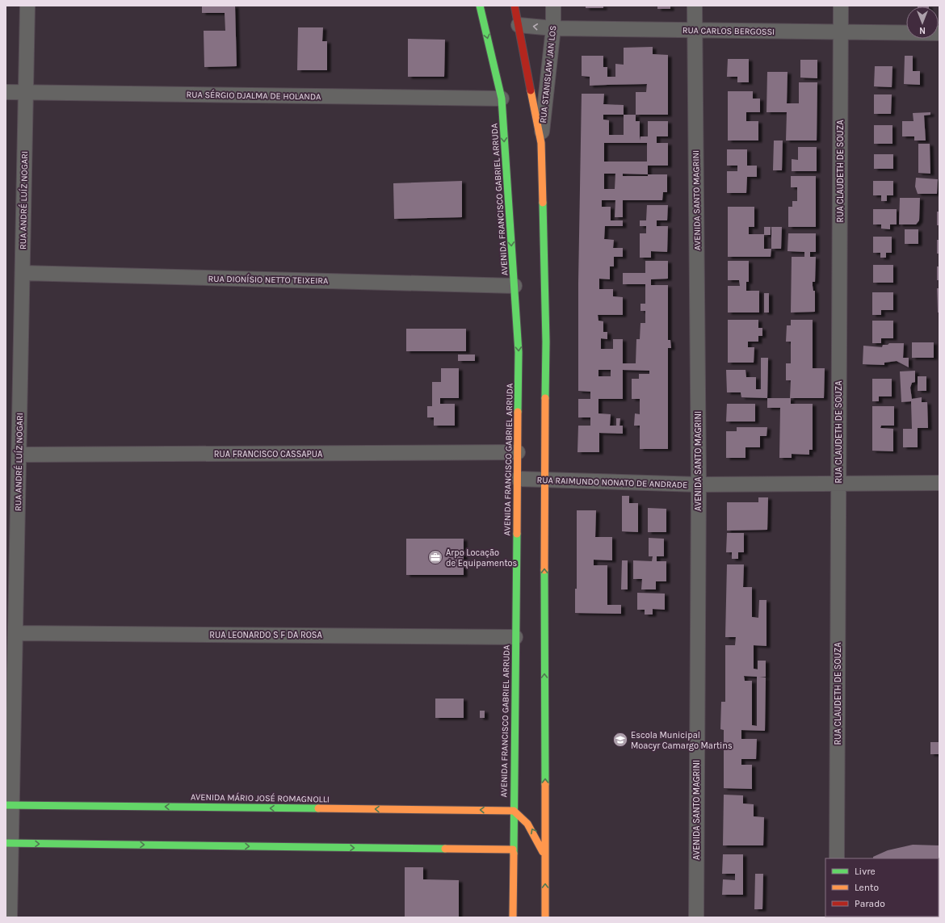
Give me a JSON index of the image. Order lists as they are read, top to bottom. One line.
{"streets":{"main road":["AVENIDA FRANCISCO GABRIEL ARRUDA","AVENIDA MÁRIO JOSÉ ROMAGNOLLI"],"street":["RUA CARLOS BERGOSSI","RUA STANISLAW JAN LOS","RUA SÉRGIO DJALMA DE HOLANDA","RUA CLAUDETH DE SOUZA","RUA ANDRÉ LUÍZ NOGARI","AVENIDA SANTO MAGRINI","RUA DIONÍSIO NETTO TEIXEIRA","RUA FRANCISCO CASSAPUA","RUA RAIMUNDO NONATO DE ANDRADE","RUA LEONARDO S F DA ROSA"]},"crossings":[["RUA CARLOS BERGOSSI","RUA STANISLAW JAN LOS"],["RUA CARLOS BERGOSSI","RUA CLAUDETH DE SOUZA"],["RUA CARLOS BERGOSSI","AVENIDA SANTO MAGRINI"],["RUA SÉRGIO DJALMA DE HOLANDA","AVENIDA FRANCISCO GABRIEL ARRUDA"],["RUA SÉRGIO DJALMA DE HOLANDA","RUA ANDRÉ LUÍZ NOGARI"],["RUA CLAUDETH DE SOUZA","RUA RAIMUNDO NONATO DE ANDRADE"],["AVENIDA FRANCISCO GABRIEL ARRUDA","RUA DIONÍSIO NETTO TEIXEIRA"],["AVENIDA FRANCISCO GABRIEL ARRUDA","RUA FRANCISCO CASSAPUA"],["AVENIDA FRANCISCO GABRIEL ARRUDA","RUA RAIMUNDO NONATO DE ANDRADE"],["AVENIDA FRANCISCO GABRIEL ARRUDA","RUA LEONARDO S F DA ROSA"],["AVENIDA FRANCISCO GABRIEL ARRUDA","AVENIDA MÁRIO JOSÉ ROMAGNOLLI"],["RUA ANDRÉ LUÍZ NOGARI","RUA DIONÍSIO NETTO TEIXEIRA"],["RUA ANDRÉ LUÍZ NOGARI","RUA FRANCISCO CASSAPUA"],["RUA ANDRÉ LUÍZ NOGARI","RUA LEONARDO S F DA ROSA"],["RUA ANDRÉ LUÍZ NOGARI","AVENIDA MÁRIO JOSÉ ROMAGNOLLI"],["AVENIDA SANTO MAGRINI","RUA RAIMUNDO NONATO DE ANDRADE"]],"places":{"office":["Arpo Locação de Equipamentos"],"school or university":["Escola Municipal Moacyr Camargo Martins"]},"legend":["Livre","Lento","Parado"],"north":"bottom"}
